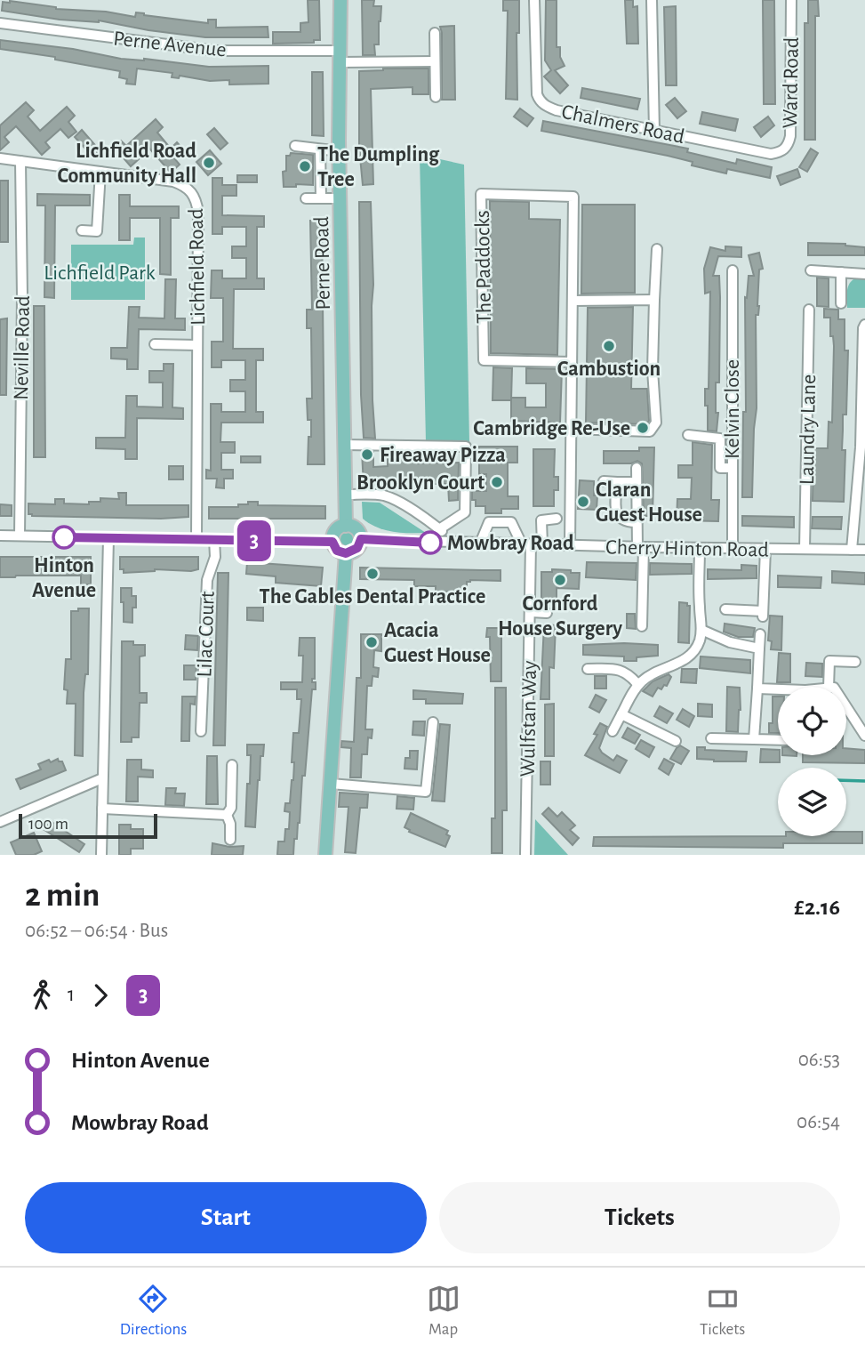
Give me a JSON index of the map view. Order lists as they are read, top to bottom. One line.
{"streets":{"main road":["Perne Road"],"street":["Perne Avenue","Ward Road","Chalmers Road","Lichfield Road","The Paddocks","Neville Road","Kelvin Close","Laundry Lane","Cherry Hinton Road","Lilac Court","Wulfstan Way"]},"crossings":[["Perne Avenue","Perne Road"],["Ward Road","Chalmers Road"],["Perne Road","Cherry Hinton Road"],["Lichfield Road","Neville Road"],["The Paddocks","Cherry Hinton Road"],["Kelvin Close","Cherry Hinton Road"],["Laundry Lane","Cherry Hinton Road"],["Cherry Hinton Road","Wulfstan Way"]],"parks":["Lichfield Park"],"places":["Lichfield Road Community Hall","The Dumpling Tree","Cambustion","Cambridge Re-Use","Fireaway Pizza","Brooklyn Court","Claran Guest House","Hinton Avenue","Mowbray Road","The Gables Dental Practice","Cornford House Surgery","Acacia Guest House"],"lines":["bus line 3"],"scale_bar":"100 m","page":{"on_map":"3","scale":"100 m","heading":["2 min","06:52 – 06:54 · Bus","£2.16"],"legs":["1","3"],"list":[{"name":"Hinton Avenue","value":"06:53"},{"name":"Mowbray Road","value":"06:54"}],"buttons":["Start","Tickets"],"tabs":["Directions","Map","Tickets"]}}
